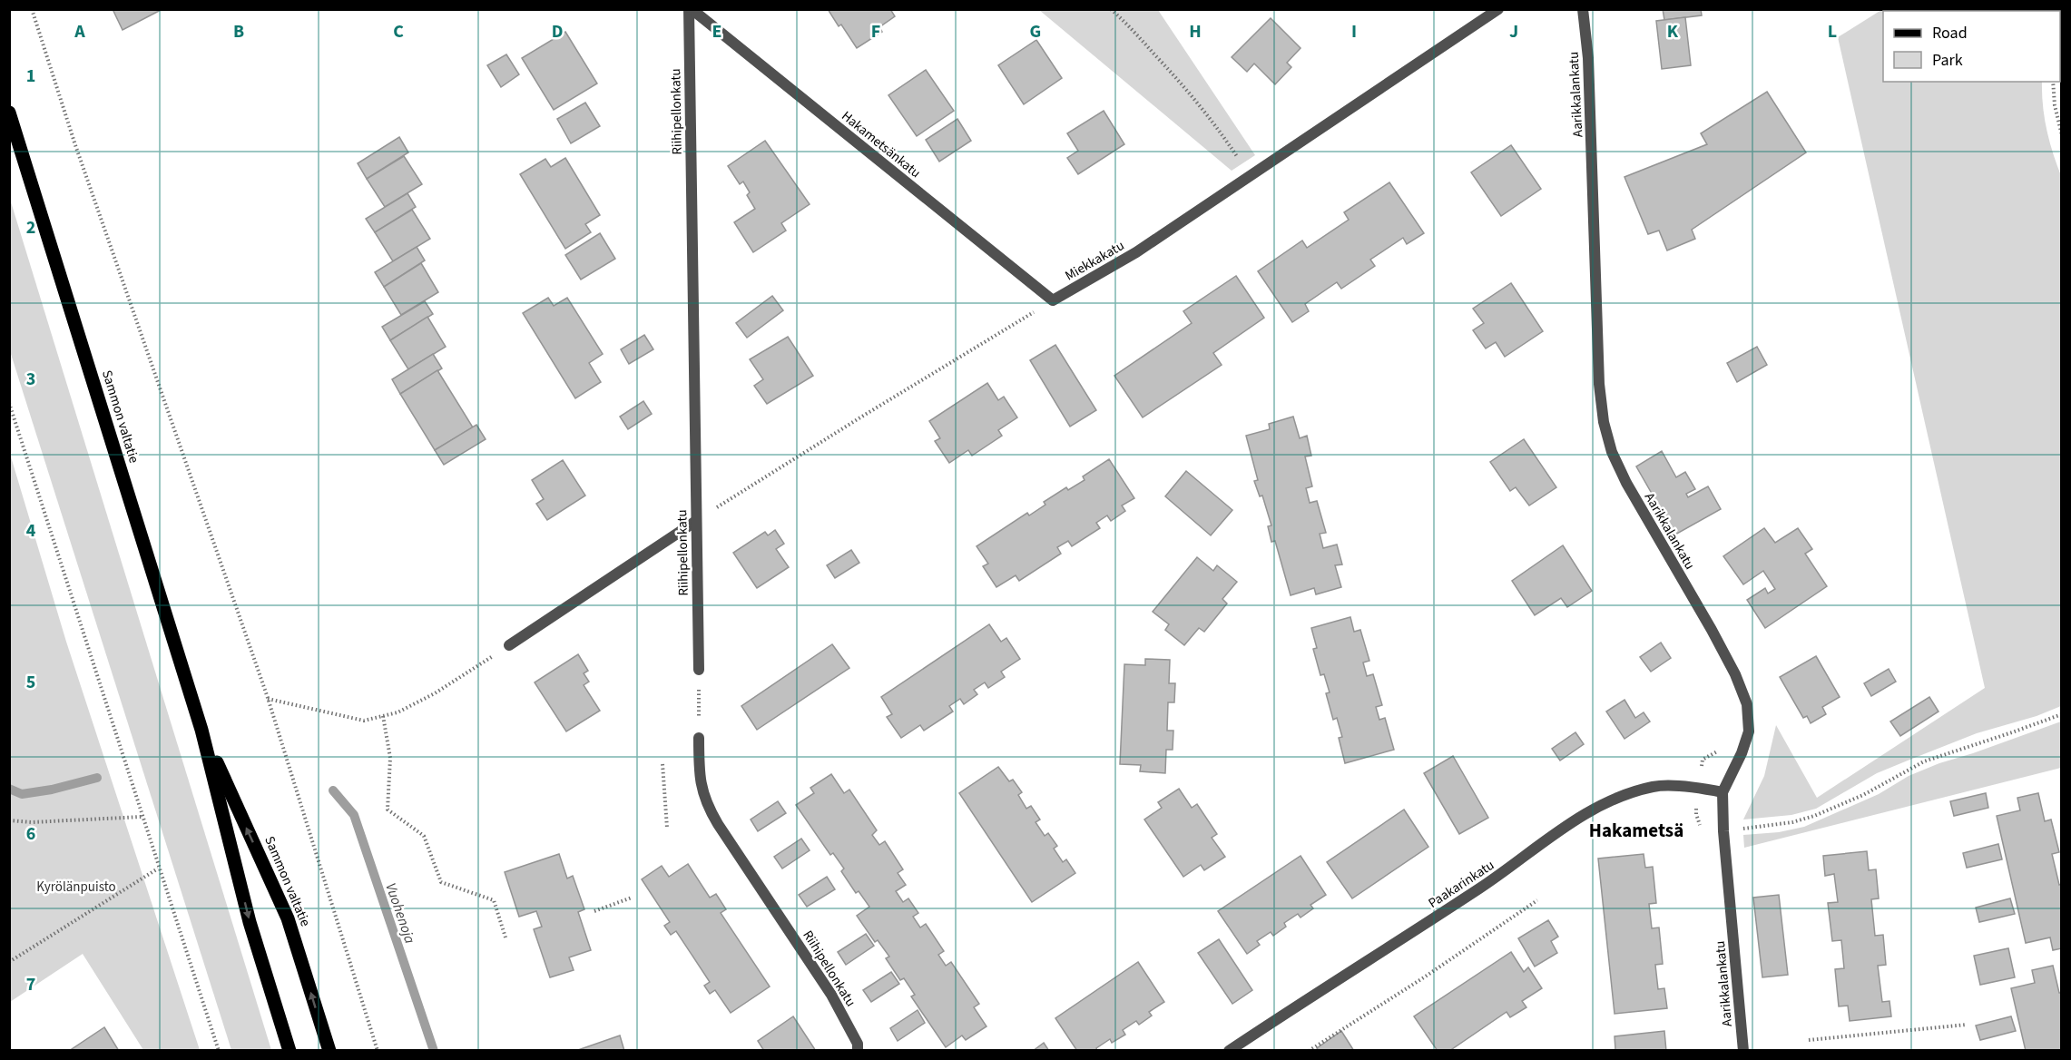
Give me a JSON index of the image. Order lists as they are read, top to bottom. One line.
{"streets":{"main road":["Sammon valtatie"],"street":["Aarikkalankatu","Riihipellonkatu","Hakametsänkatu","Miekkakatu","Paakarinkatu"]},"crossings":[["Aarikkalankatu","Paakarinkatu"],["Riihipellonkatu","Hakametsänkatu"],["Hakametsänkatu","Miekkakatu"]],"districts":["Hakametsä"],"water":["Vuohenoja"],"parks":["Kyrölänpuisto"],"legend":["Road","Park"],"grid":{"columns":["A","B","C","D","E","F","G","H","I","J","K","L"],"rows":["1","2","3","4","5","6","7"]}}
